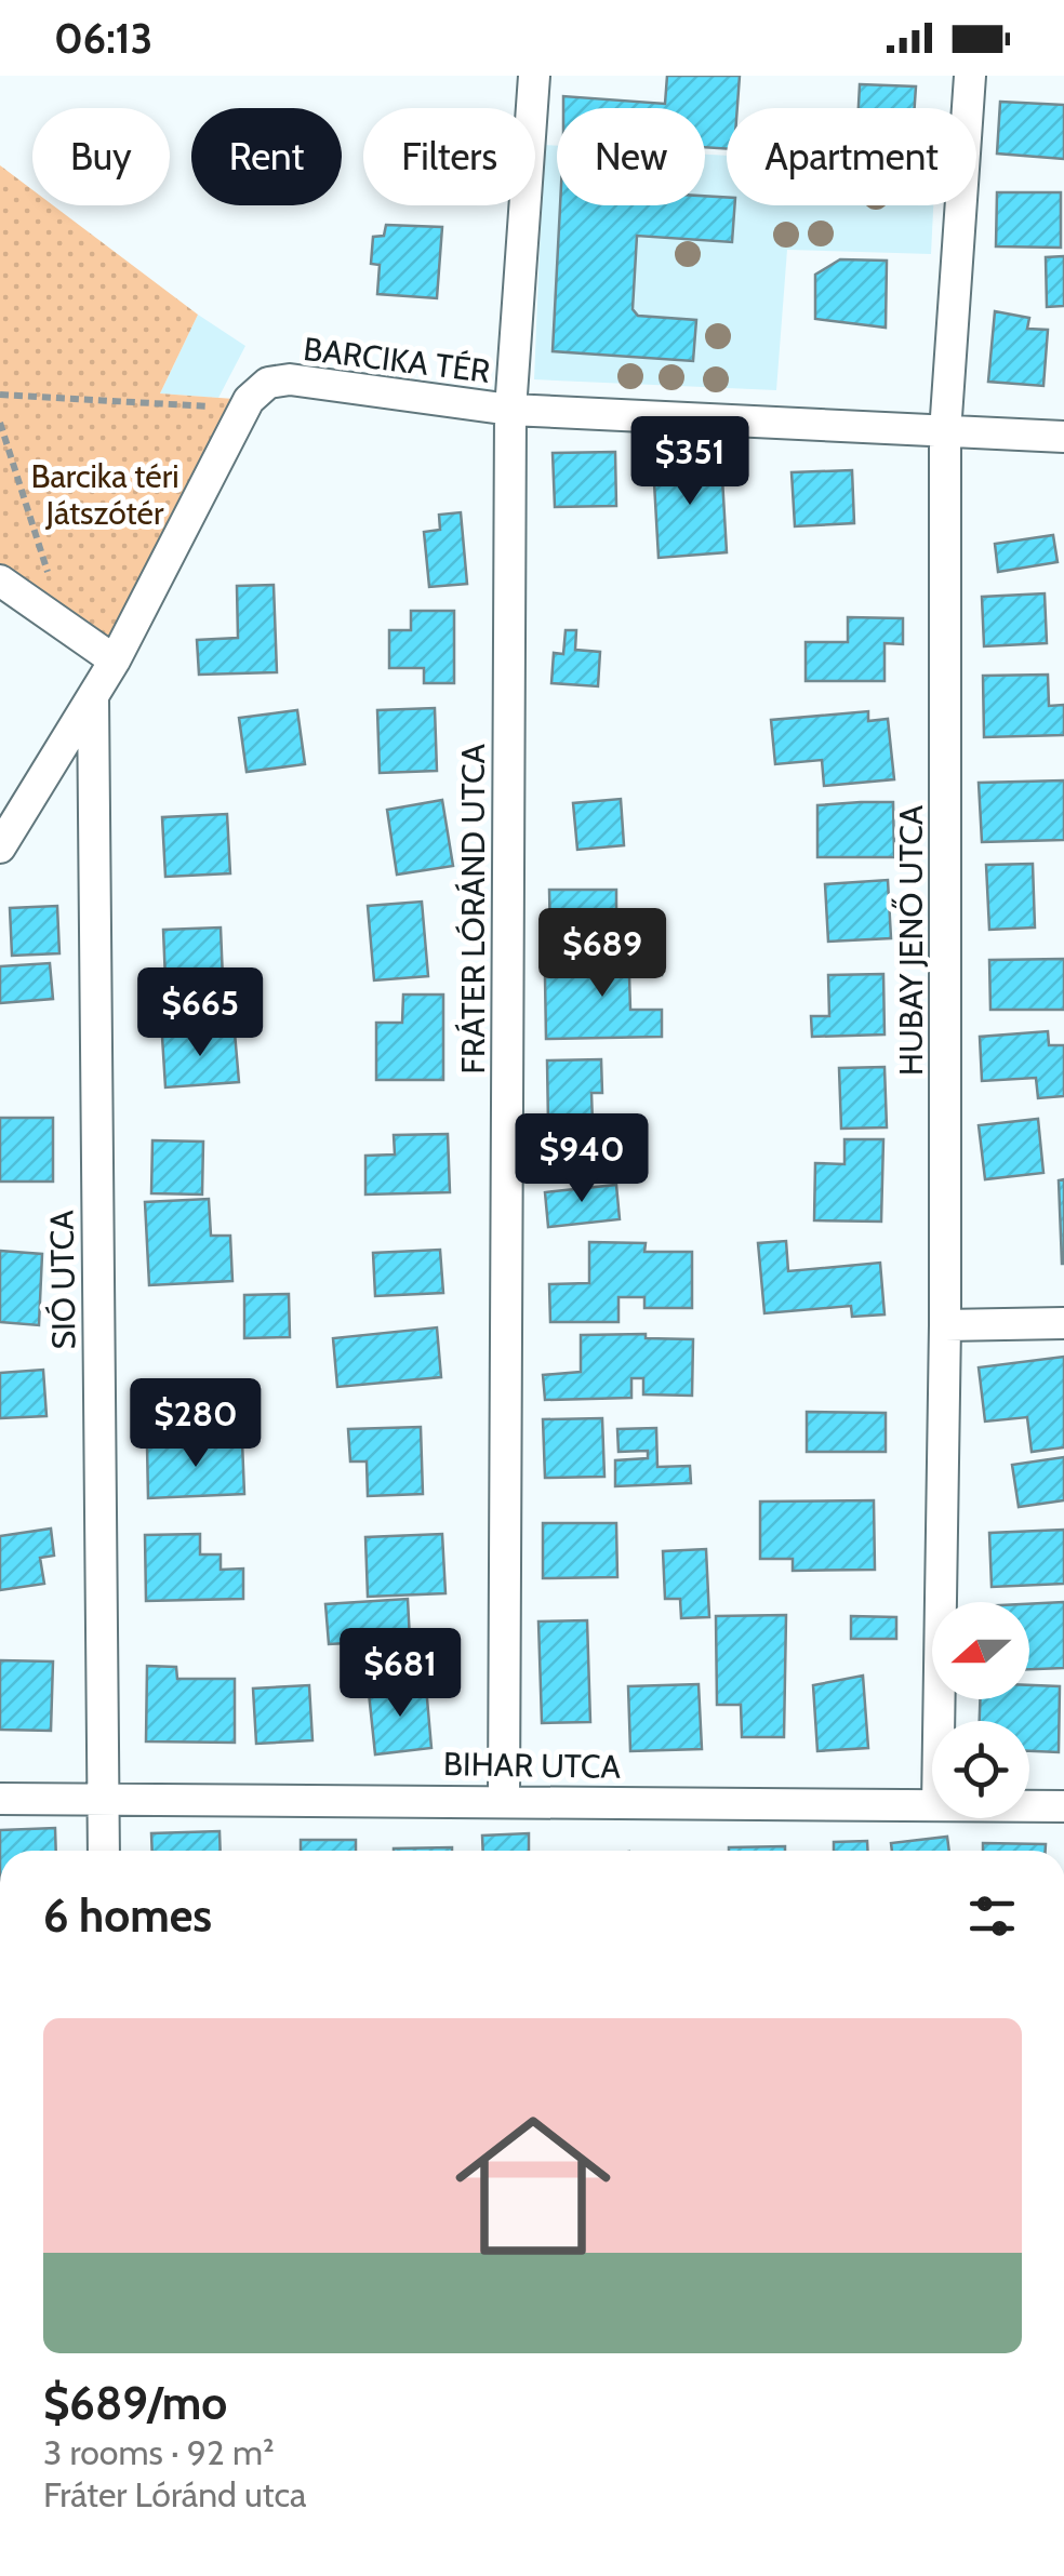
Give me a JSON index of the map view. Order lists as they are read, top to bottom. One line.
{"streets":{"street":["BARCIKA TÉR","FRÁTER LÓRÁND UTCA","HUBAY JENŐ UTCA","SIÓ UTCA","BIHAR UTCA"]},"crossings":[["BARCIKA TÉR","FRÁTER LÓRÁND UTCA"],["BARCIKA TÉR","SIÓ UTCA"],["FRÁTER LÓRÁND UTCA","BIHAR UTCA"],["SIÓ UTCA","BIHAR UTCA"]],"parks":["Barcika téri Játszótér"],"north":"left","page":{"status":"06:13","chip":["Buy","Rent","Filters","New","Apartment"],"price":["$351","$689","$665","$940","$280","$681"],"heading":"6 homes","list":[{"name":"$689/mo","note":"3 rooms · 92 m² · Fráter Lóránd utca"}]}}
